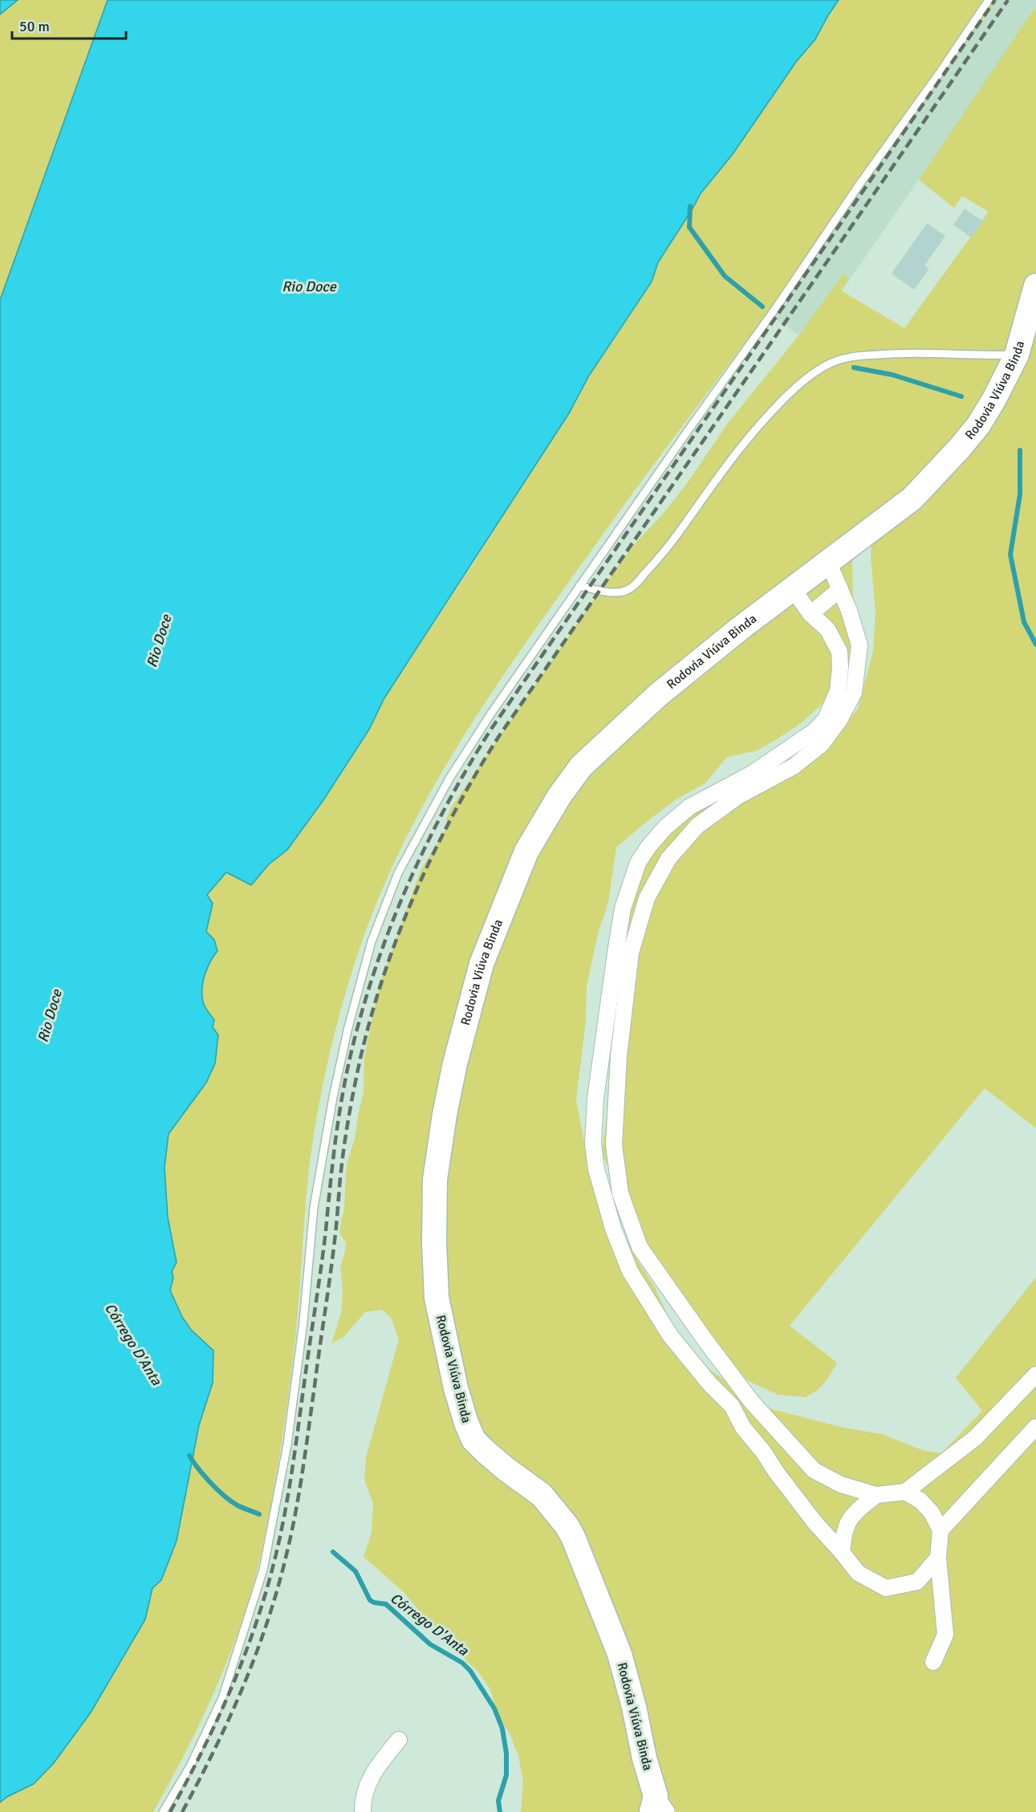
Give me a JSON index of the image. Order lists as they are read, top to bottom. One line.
{"streets":{"main road":["Rodovia Viúva Binda"]},"water":["Rio Doce","Córrego D'Anta"],"scale_bar":"50 m"}
